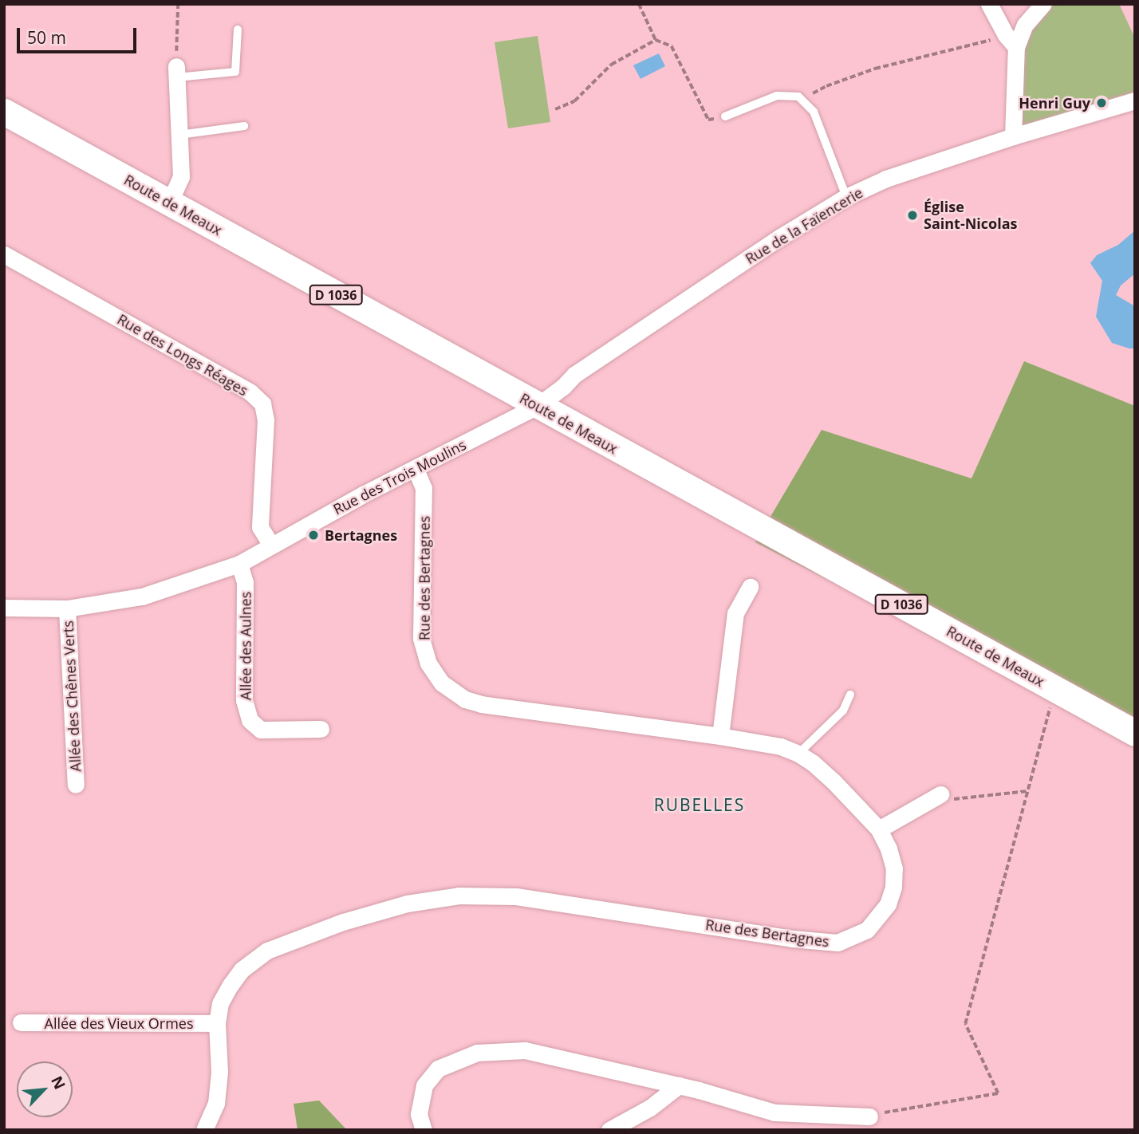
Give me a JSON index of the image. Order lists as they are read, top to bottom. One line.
{"streets":{"main road":["Route de Meaux","D 1036"],"street":["Rue de la Faïencerie","Rue des Longs Réages","Rue des Trois Moulins","Rue des Bertagnes","Allée des Aulnes","Allée des Chênes Verts","Allée des Vieux Ormes"]},"crossings":[["Route de Meaux","Rue de la Faïencerie"],["Route de Meaux","Rue des Trois Moulins"],["Rue de la Faïencerie","Rue des Trois Moulins"],["Rue des Longs Réages","Rue des Trois Moulins"],["Rue des Trois Moulins","Rue des Bertagnes"],["Rue des Trois Moulins","Allée des Aulnes"],["Rue des Trois Moulins","Allée des Chênes Verts"],["Rue des Bertagnes","Allée des Vieux Ormes"]],"districts":["RUBELLES"],"places":["Henri Guy","Église Saint-Nicolas","Bertagnes"],"scale_bar":"50 m","north":"top right"}
